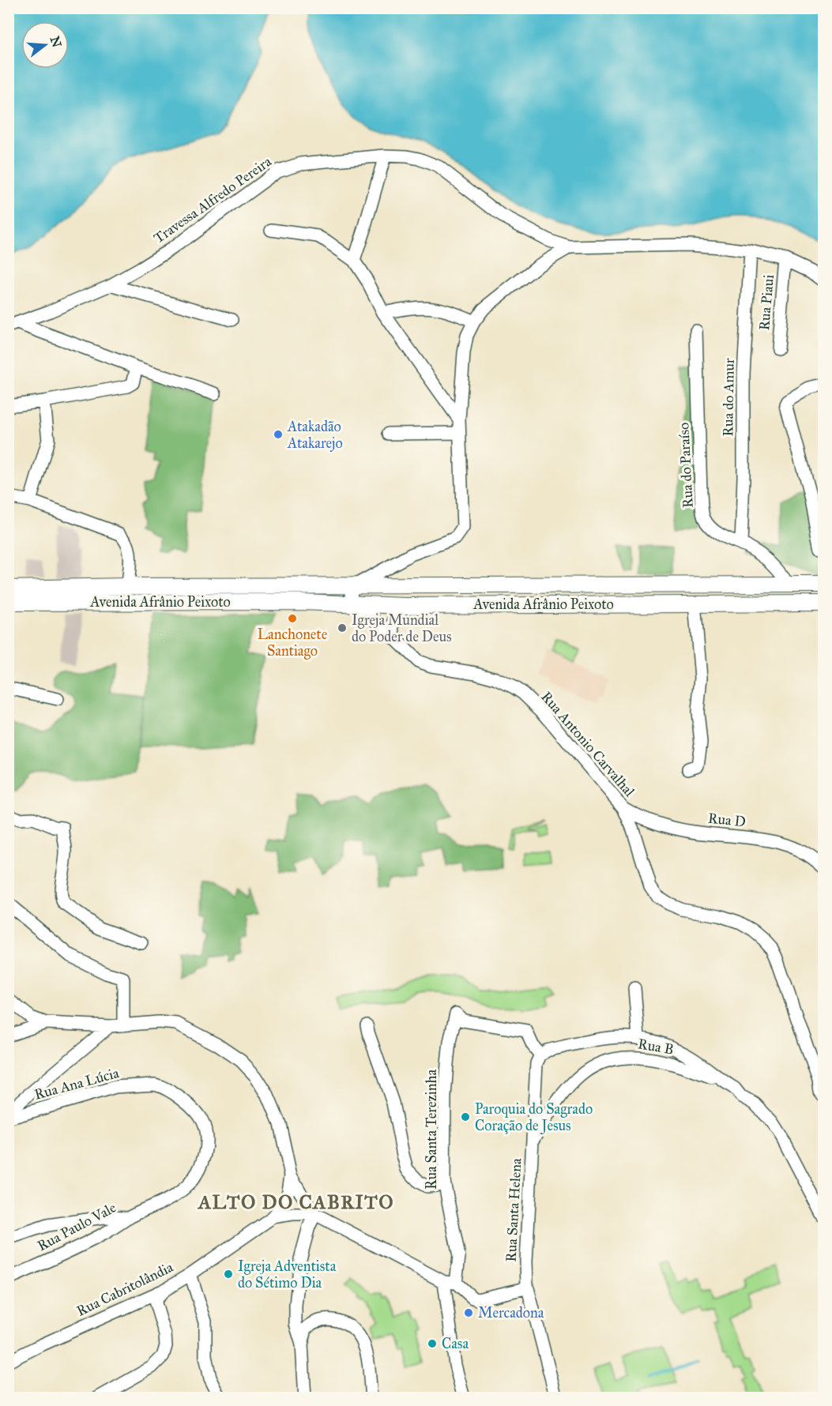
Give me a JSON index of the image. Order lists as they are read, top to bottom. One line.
{"streets":{"main road":["Avenida Afrânio Peixoto"],"street":["Travessa Alfredo Pereira","Rua Piaui","Rua do Amur","Rua do Paraíso","Rua Antonio Carvalhal","Rua D","Rua B","Rua Ana Lúcia","Rua Santa Terezinha","Rua Santa Helena","Rua Paulo Vale","Rua Cabritolândia"]},"crossings":[["Rua do Amur","Rua do Paraíso"],["Rua do Paraíso","Avenida Afrânio Peixoto"],["Avenida Afrânio Peixoto","Rua Antonio Carvalhal"],["Rua Antonio Carvalhal","Rua D"],["Rua B","Rua Santa Terezinha"],["Rua B","Rua Santa Helena"],["Rua Ana Lúcia","Rua Paulo Vale"],["Rua Santa Terezinha","Rua Santa Helena"]],"districts":["ALTO DO CABRITO"],"places":["Atakadão Atakarejo","Lanchonete Santiago","Igreja Mundial do Poder de Deus","Paroquia do Sagrado Coração de Jesus","Igreja Adventista do Sétimo Dia","Mercadona","Casa"],"north":"right"}
